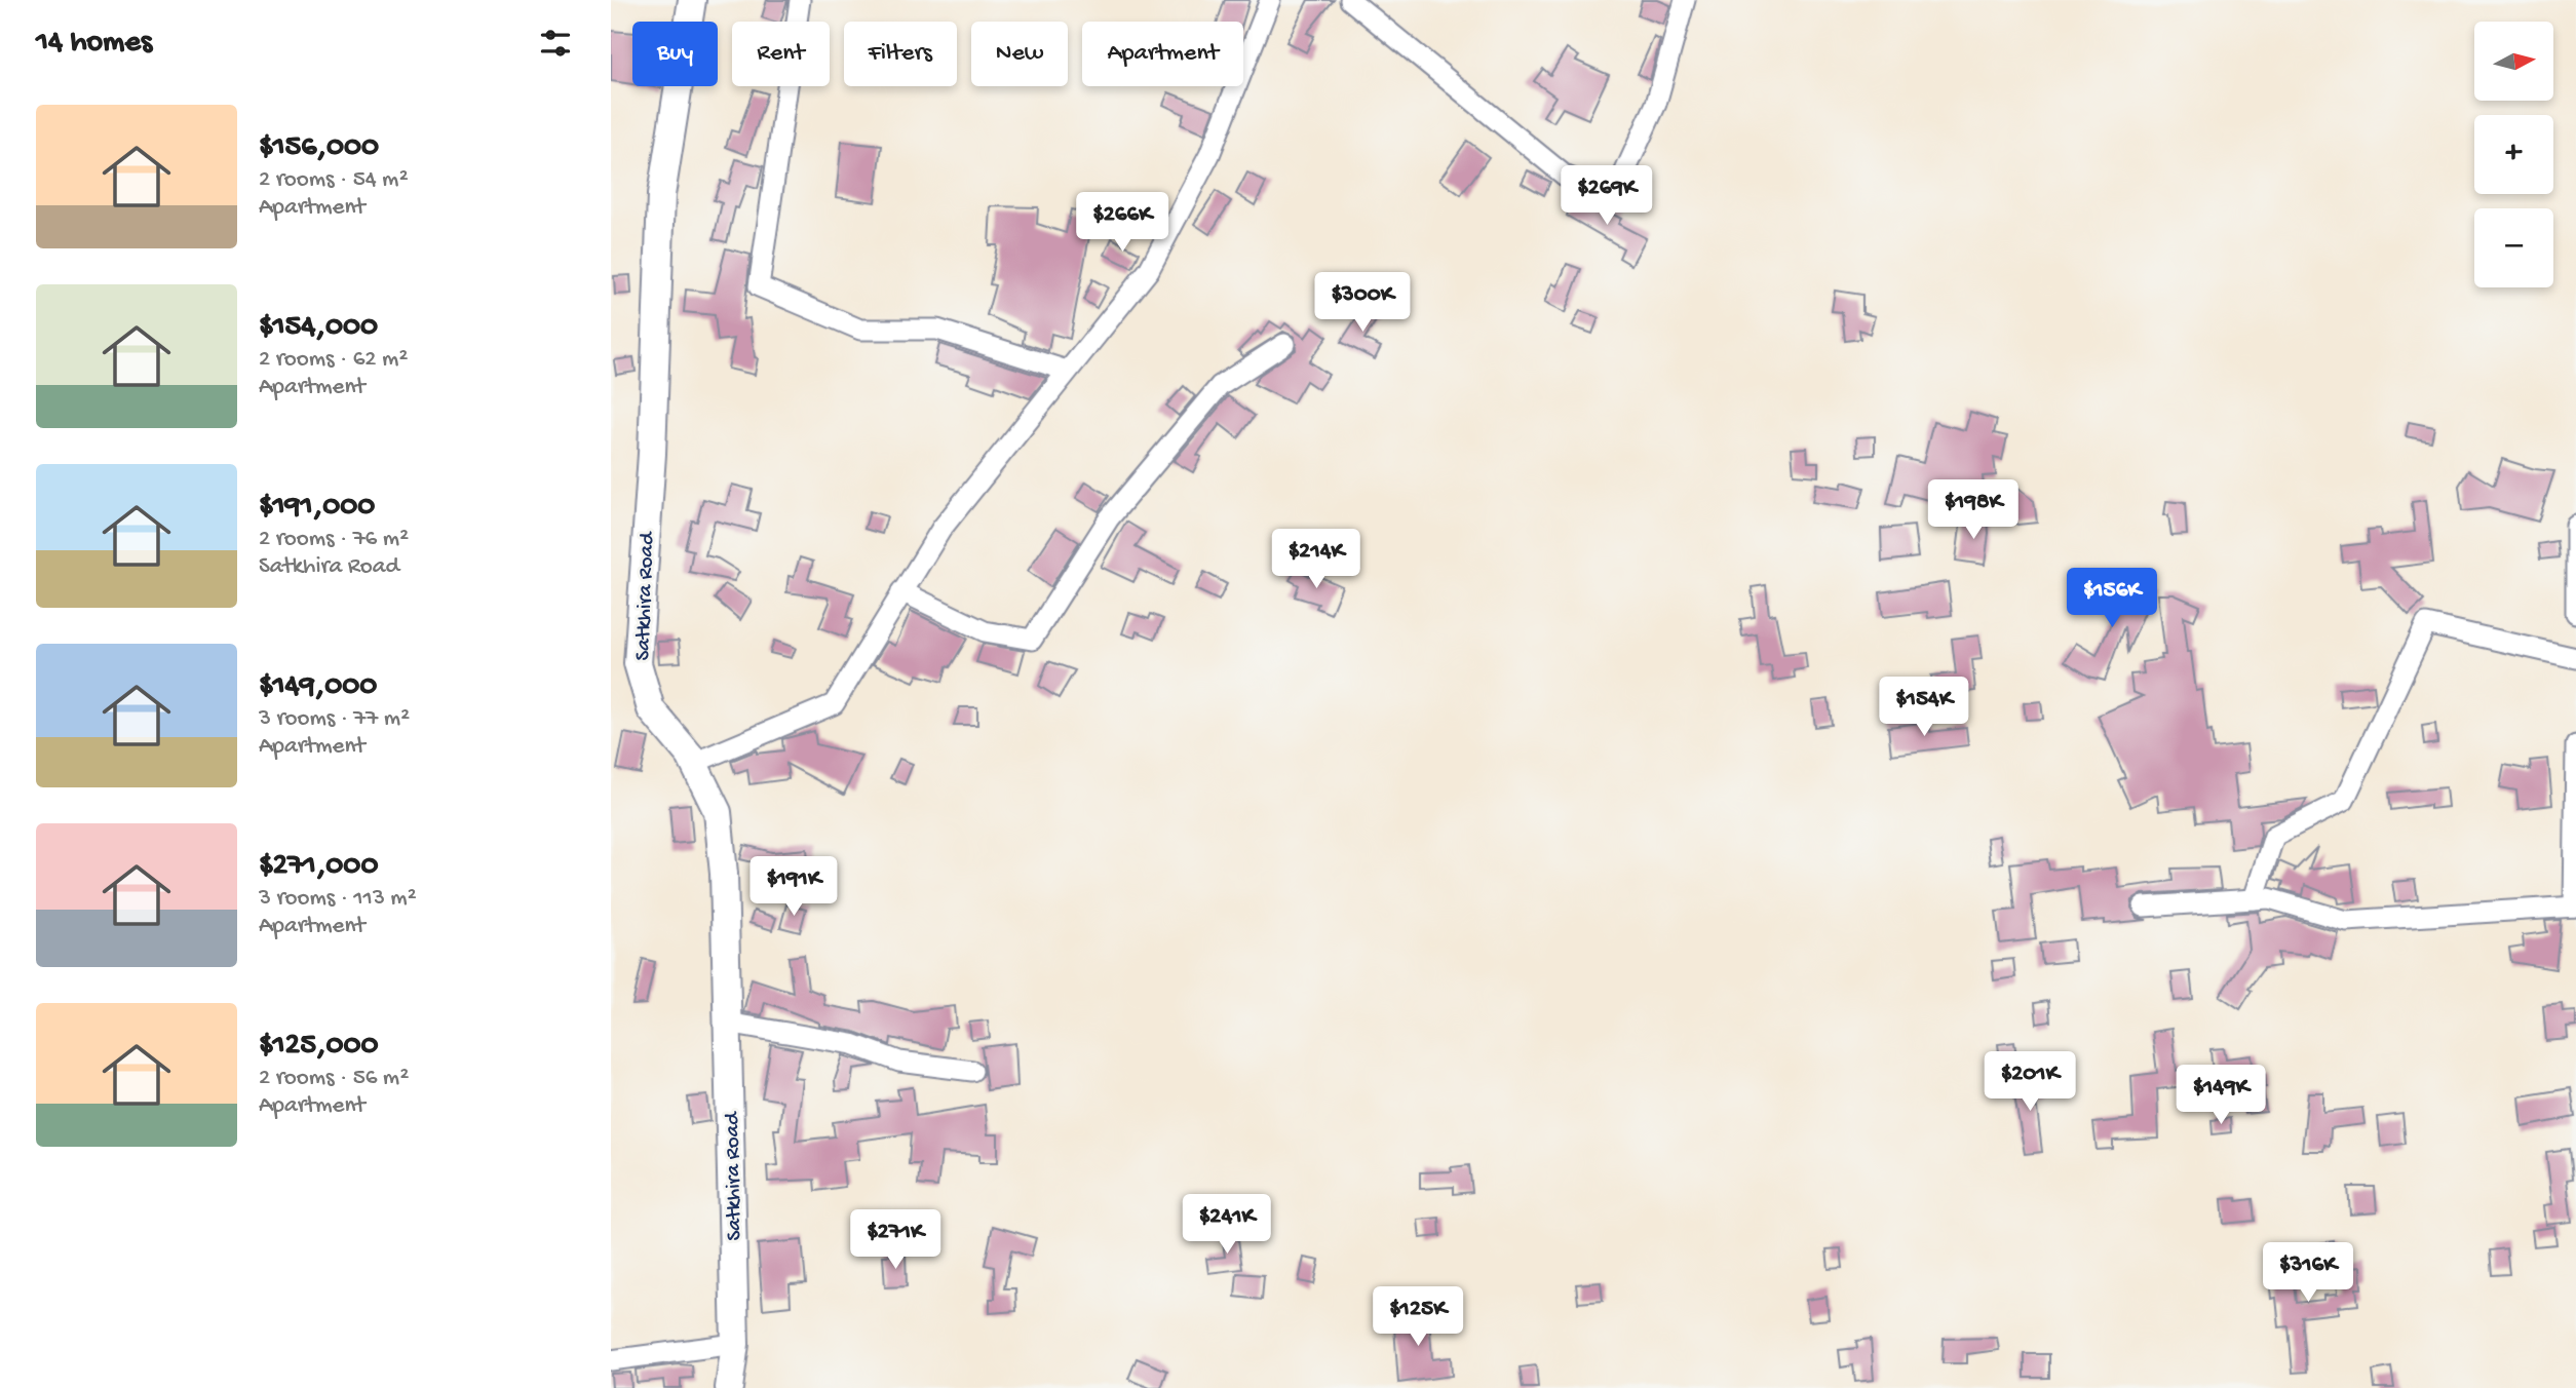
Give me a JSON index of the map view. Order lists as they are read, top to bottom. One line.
{"streets":{"main road":["Satkhira Road"]},"north":"right","page":{"heading":"14 homes","map_buttons":["+","−"],"chip":["Buy","Rent","Filters","New","Apartment"],"list":[{"name":"$156,000","note":"2 rooms · 54 m² · Apartment"},{"name":"$154,000","note":"2 rooms · 62 m² · Apartment"},{"name":"$191,000","note":"2 rooms · 76 m² · Satkhira Road"},{"name":"$149,000","note":"3 rooms · 77 m² · Apartment"},{"name":"$271,000","note":"3 rooms · 113 m² · Apartment"},{"name":"$125,000","note":"2 rooms · 56 m² · Apartment"}],"price":["$269K","$266K","$300K","$198K","$214K","$156K","$154K","$191K","$201K","$149K","$241K","$271K","$316K","$125K"]}}
